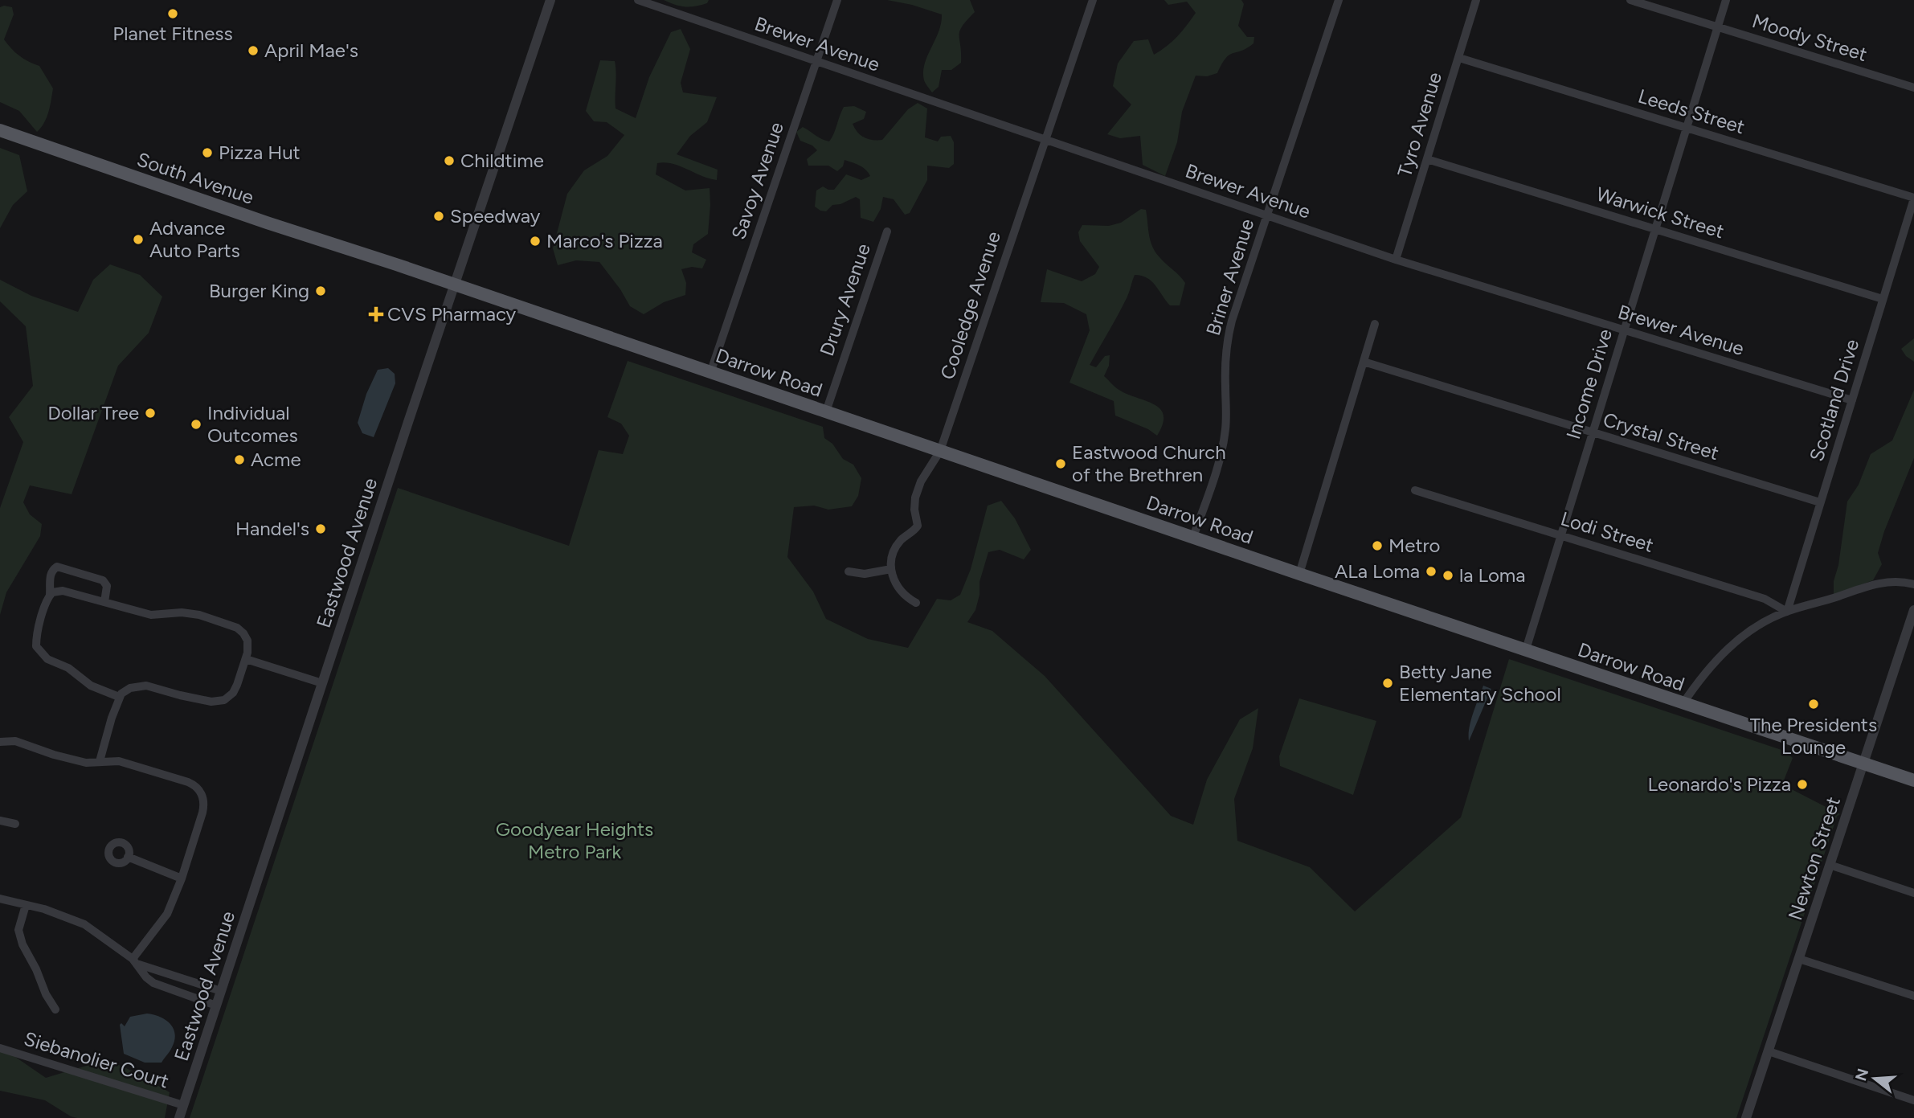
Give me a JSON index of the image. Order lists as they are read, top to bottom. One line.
{"streets":{"main road":["South Avenue","Darrow Road"],"street":["Moody Street","Brewer Avenue","Leeds Street","Tyro Avenue","Savoy Avenue","Warwick Street","Briner Avenue","Drury Avenue","Cooledge Avenue","Income Drive","Scotland Drive","Crystal Street","Lodi Street","Eastwood Avenue","Newton Street","Siebanolier Court"]},"crossings":[["Moody Street","Income Drive"],["Brewer Avenue","Tyro Avenue"],["Brewer Avenue","Savoy Avenue"],["Brewer Avenue","Briner Avenue"],["Brewer Avenue","Cooledge Avenue"],["Brewer Avenue","Income Drive"],["Brewer Avenue","Scotland Drive"],["Leeds Street","Tyro Avenue"],["Leeds Street","Income Drive"],["Leeds Street","Scotland Drive"],["Tyro Avenue","Warwick Street"],["South Avenue","Darrow Road"],["Savoy Avenue","Darrow Road"],["Warwick Street","Income Drive"],["Warwick Street","Scotland Drive"],["Briner Avenue","Darrow Road"],["Drury Avenue","Darrow Road"],["Cooledge Avenue","Darrow Road"],["Darrow Road","Income Drive"],["Darrow Road","Eastwood Avenue"],["Darrow Road","Newton Street"],["Income Drive","Crystal Street"],["Income Drive","Lodi Street"],["Scotland Drive","Crystal Street"],["Scotland Drive","Lodi Street"],["Eastwood Avenue","Siebanolier Court"]],"parks":["Goodyear Heights Metro Park"],"places":{"other":["Planet Fitness","April Mae's","Pizza Hut","Childtime","Speedway","Advance Auto Parts","Marco's Pizza","Burger King","Dollar Tree","Individual Outcomes","Acme","Eastwood Church of the Brethren","Handel's","Metro","ALa Loma","la Loma","Betty Jane Elementary School","The Presidents Lounge","Leonardo's Pizza"],"health":["CVS Pharmacy"]},"north":"left"}
